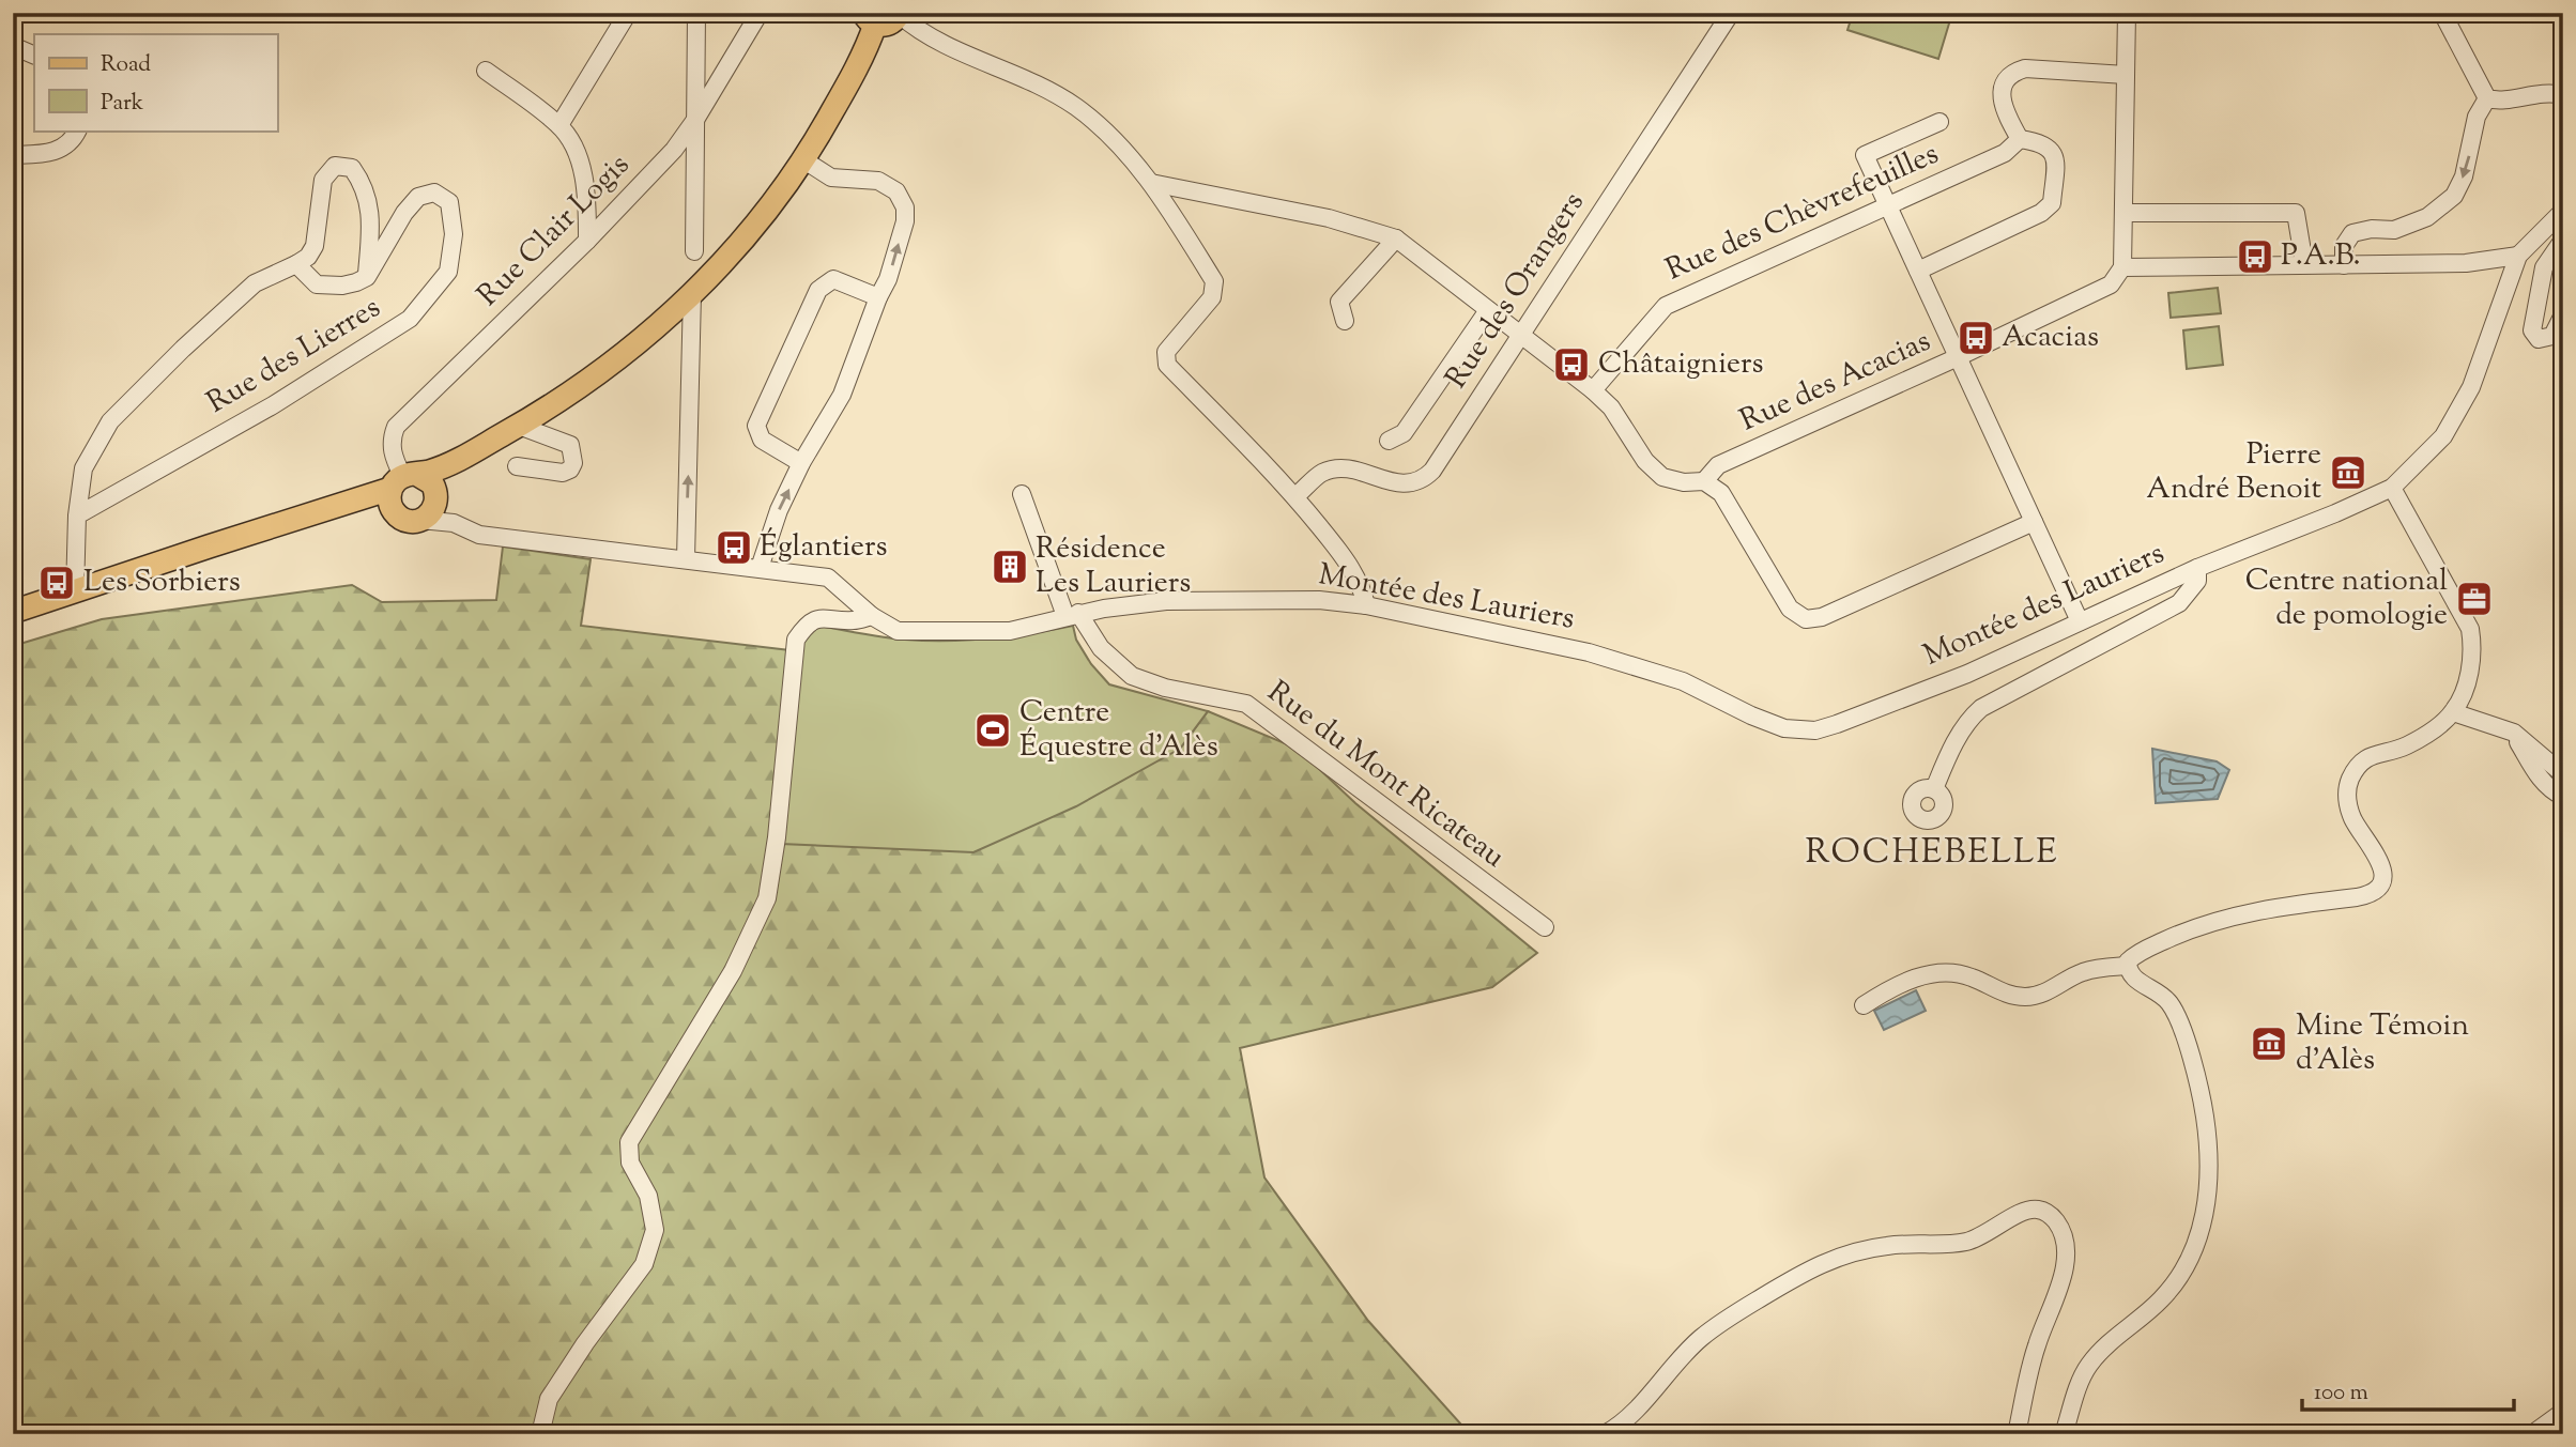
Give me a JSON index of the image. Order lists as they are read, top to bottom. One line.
{"streets":{"street":["Rue des Chèvrefeuilles","Rue Clair Logis","Rue des Orangers","Rue des Lierres","Rue des Acacias","Montée des Lauriers","Rue du Mont Ricateau"]},"crossings":[["Montée des Lauriers","Rue du Mont Ricateau"]],"districts":["ROCHEBELLE"],"places":{"bus stop":["P.A.B.","Acacias","Châtaigniers","Églantiers","Les Sorbiers"],"museum":["Pierre André Benoit","Mine Témoin d'Alès"],"building":["Résidence Les Lauriers"],"office":["Centre national de pomologie"],"sports":["Centre Équestre d'Alès"]},"legend":["Road","Park"],"scale_bar":"100 m"}
